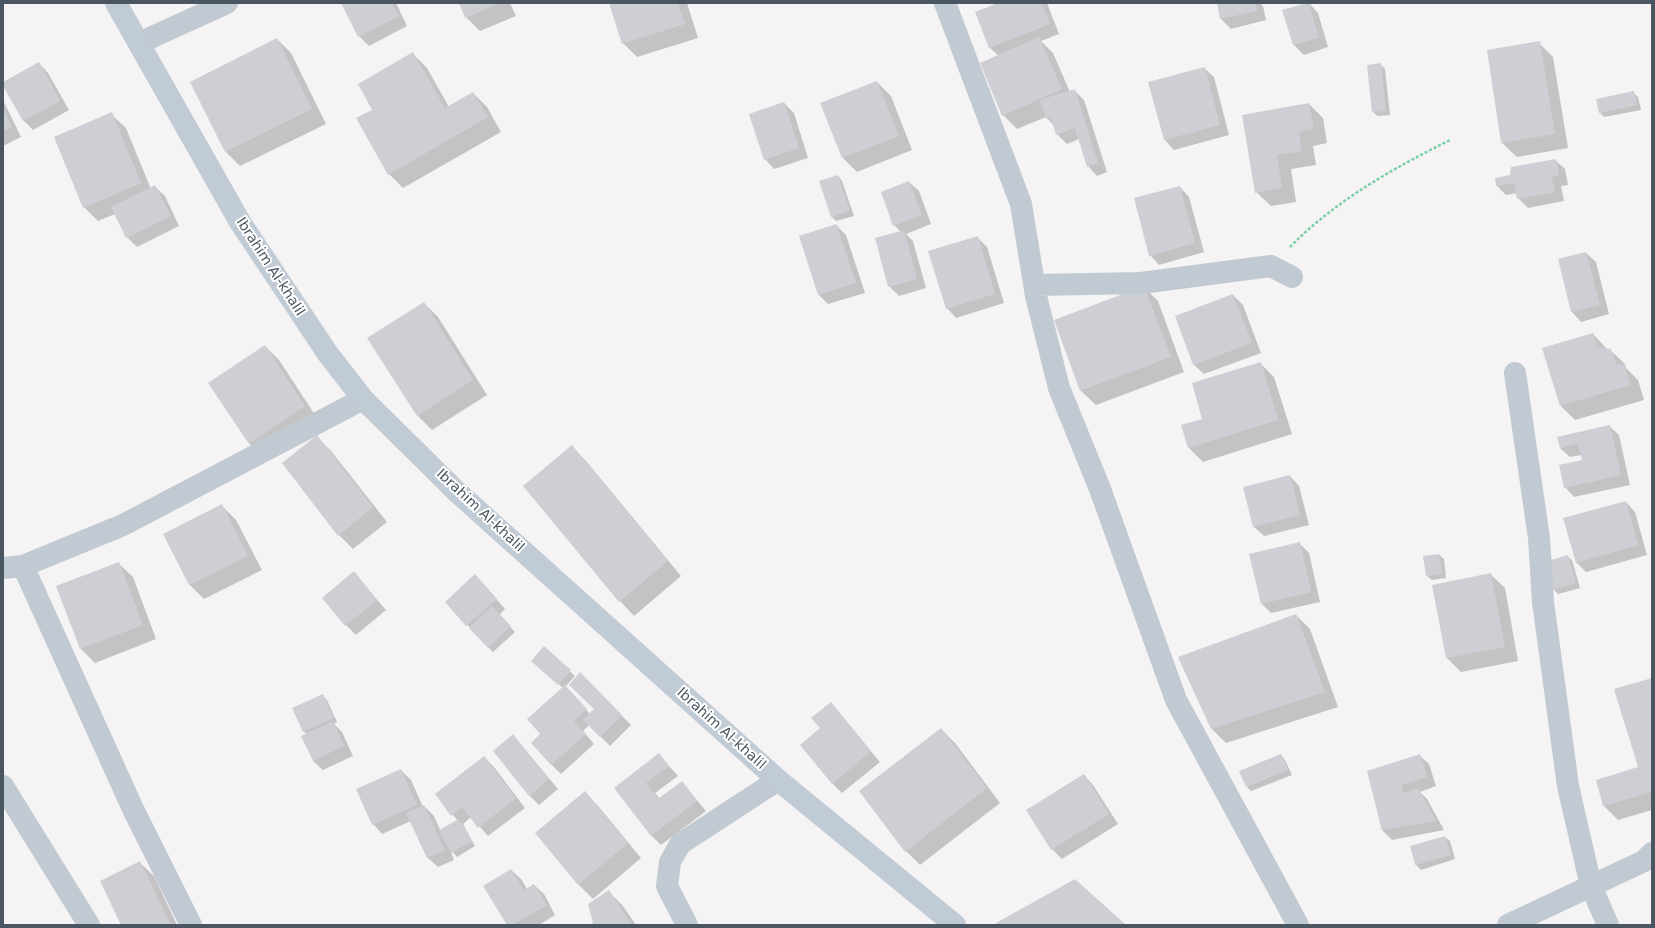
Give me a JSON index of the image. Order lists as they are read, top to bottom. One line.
{"streets":{"street":["Ibrahim Al-khalil"]}}
